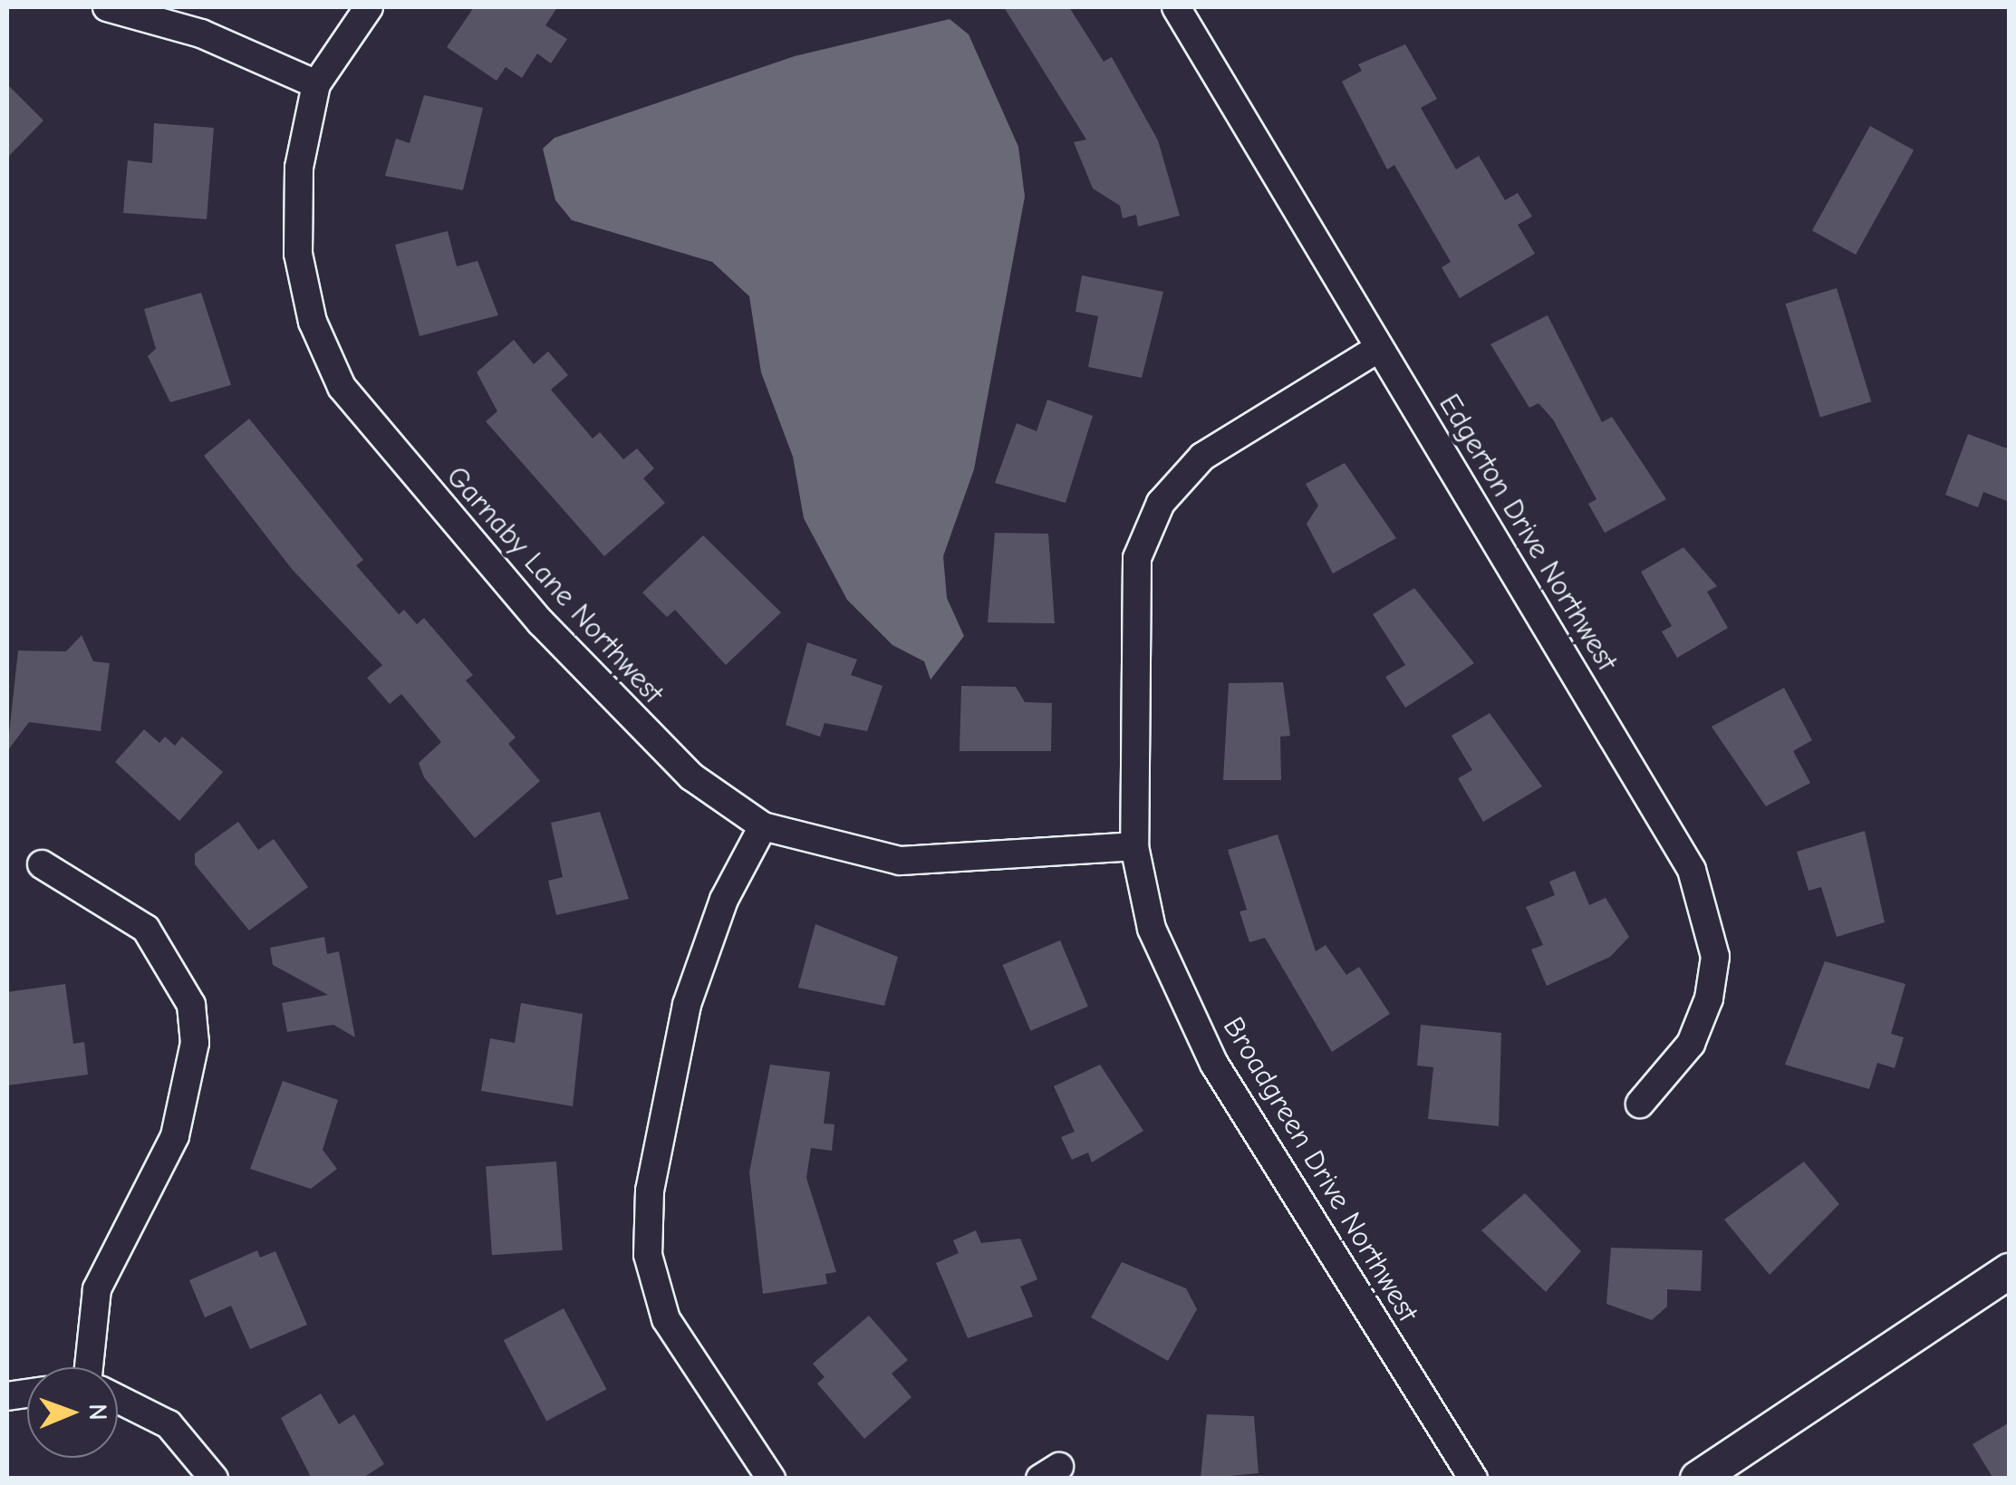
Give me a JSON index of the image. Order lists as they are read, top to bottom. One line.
{"streets":{"street":["Edgerton Drive Northwest","Garnaby Lane Northwest","Broadgreen Drive Northwest"]},"crossings":[["Edgerton Drive Northwest","Broadgreen Drive Northwest"],["Garnaby Lane Northwest","Broadgreen Drive Northwest"]],"north":"right"}
